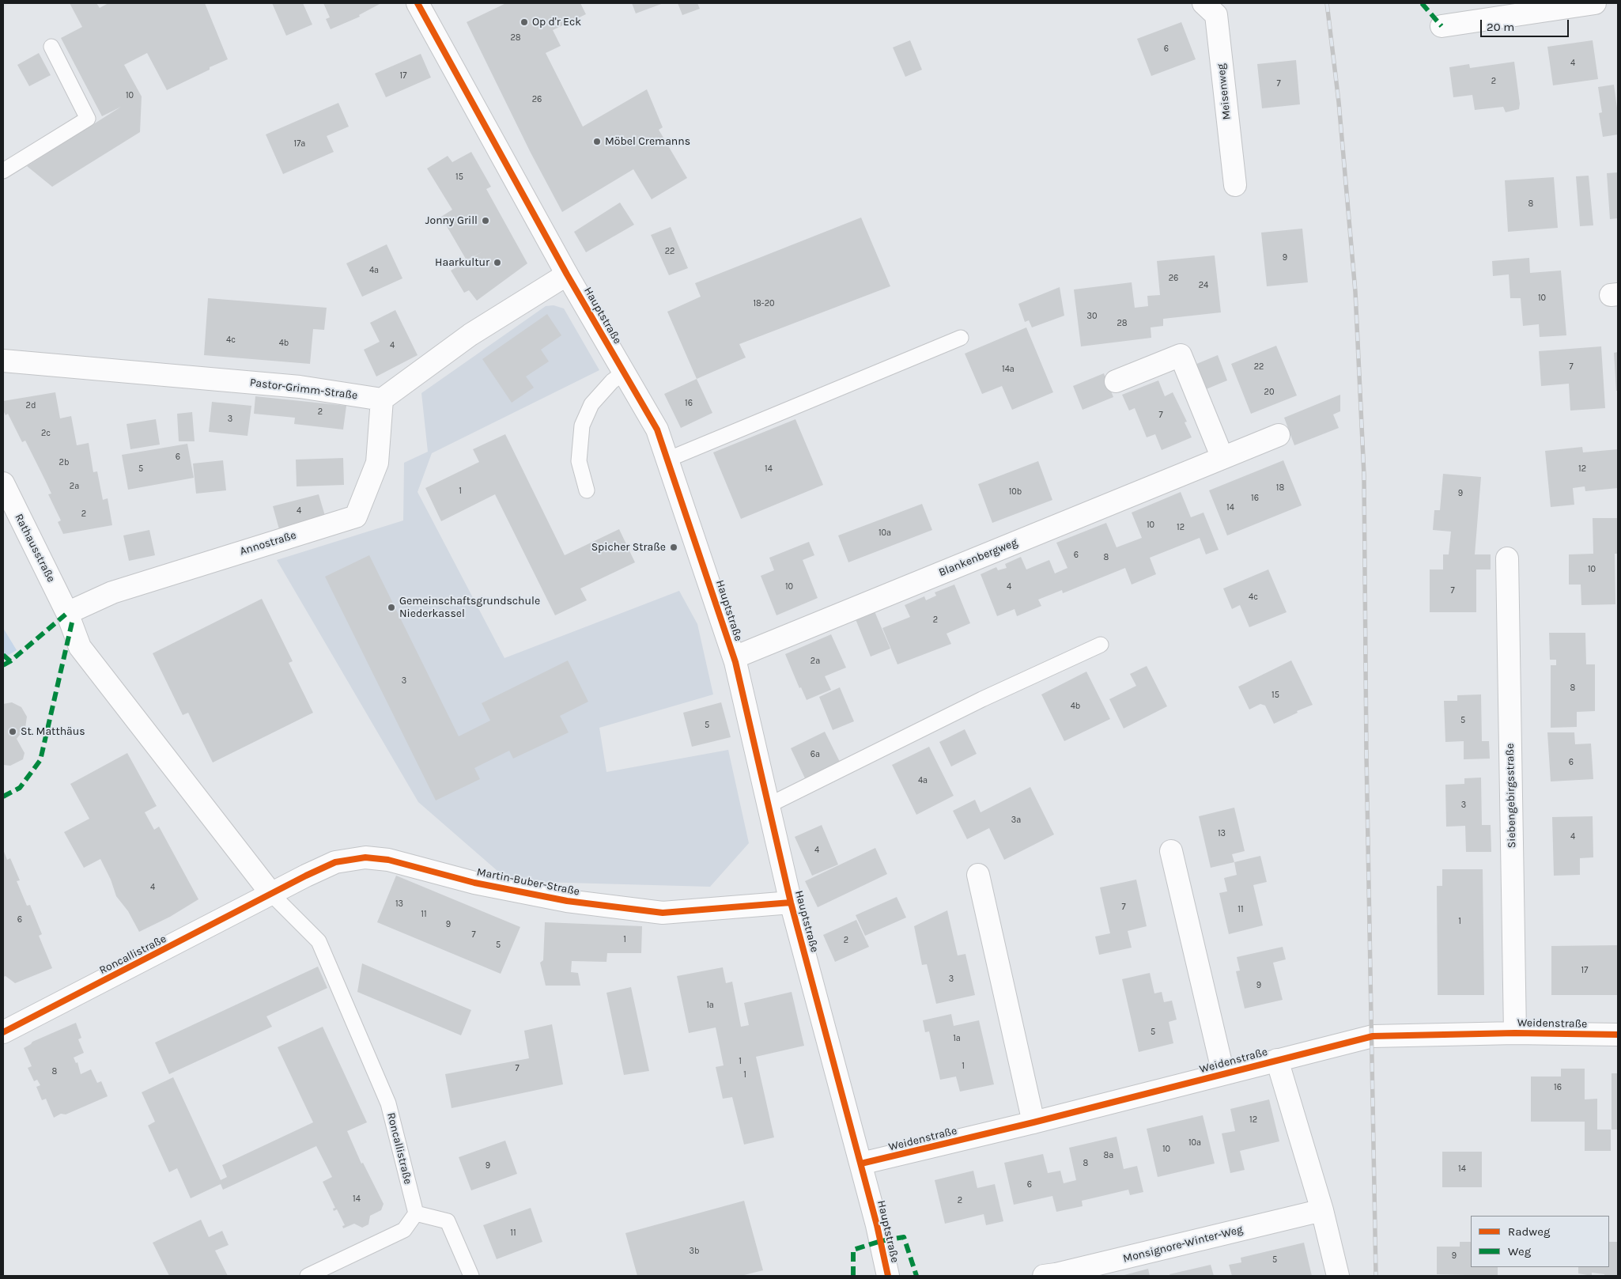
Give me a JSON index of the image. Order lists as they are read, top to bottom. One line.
{"streets":{"street":["Meisenweg","Hauptstraße","Pastor-Grimm-Straße","Annostraße","Rathausstraße","Blankenbergweg","Siebengebirgsstraße","Martin-Buber-Straße","Roncallistraße","Weidenstraße","Monsignore-Winter-Weg"]},"crossings":[["Hauptstraße","Blankenbergweg"],["Hauptstraße","Martin-Buber-Straße"],["Hauptstraße","Weidenstraße"],["Pastor-Grimm-Straße","Annostraße"],["Annostraße","Rathausstraße"],["Annostraße","Roncallistraße"],["Rathausstraße","Roncallistraße"],["Siebengebirgsstraße","Weidenstraße"],["Martin-Buber-Straße","Roncallistraße"]],"places":["Op d'r Eck","Möbel Cremanns","Jonny Grill","Haarkultur","Spicher Straße","Gemeinschaftsgrundschule Niederkassel","St. Matthäus"],"house_numbers":["28","6","4","17","2","7","10","26","17a","15","8","22","9","4a","26","24","10","18-20","30","28","4c","4b","4","22","7","14a","20","16","2d","2","7","3","2c","6","2b","5","14","12","2a","18","1","10b","9","16","14","4","2","10","12","10a","6","8","10","10","4","7","4c","2","2a","3","8","15","4b","5","5","6a","6","4a","3","3a","13","4","4","4","13","7","11","11","6","1","9","7","1","2","5","17","3","9","1a","5","1a","1","1","7","8","1","16","12","10a","10","8a","8","9","14","6","14","2","11","3b","9","5"],"legend":["Radweg","Weg"],"scale_bar":"20 m"}
